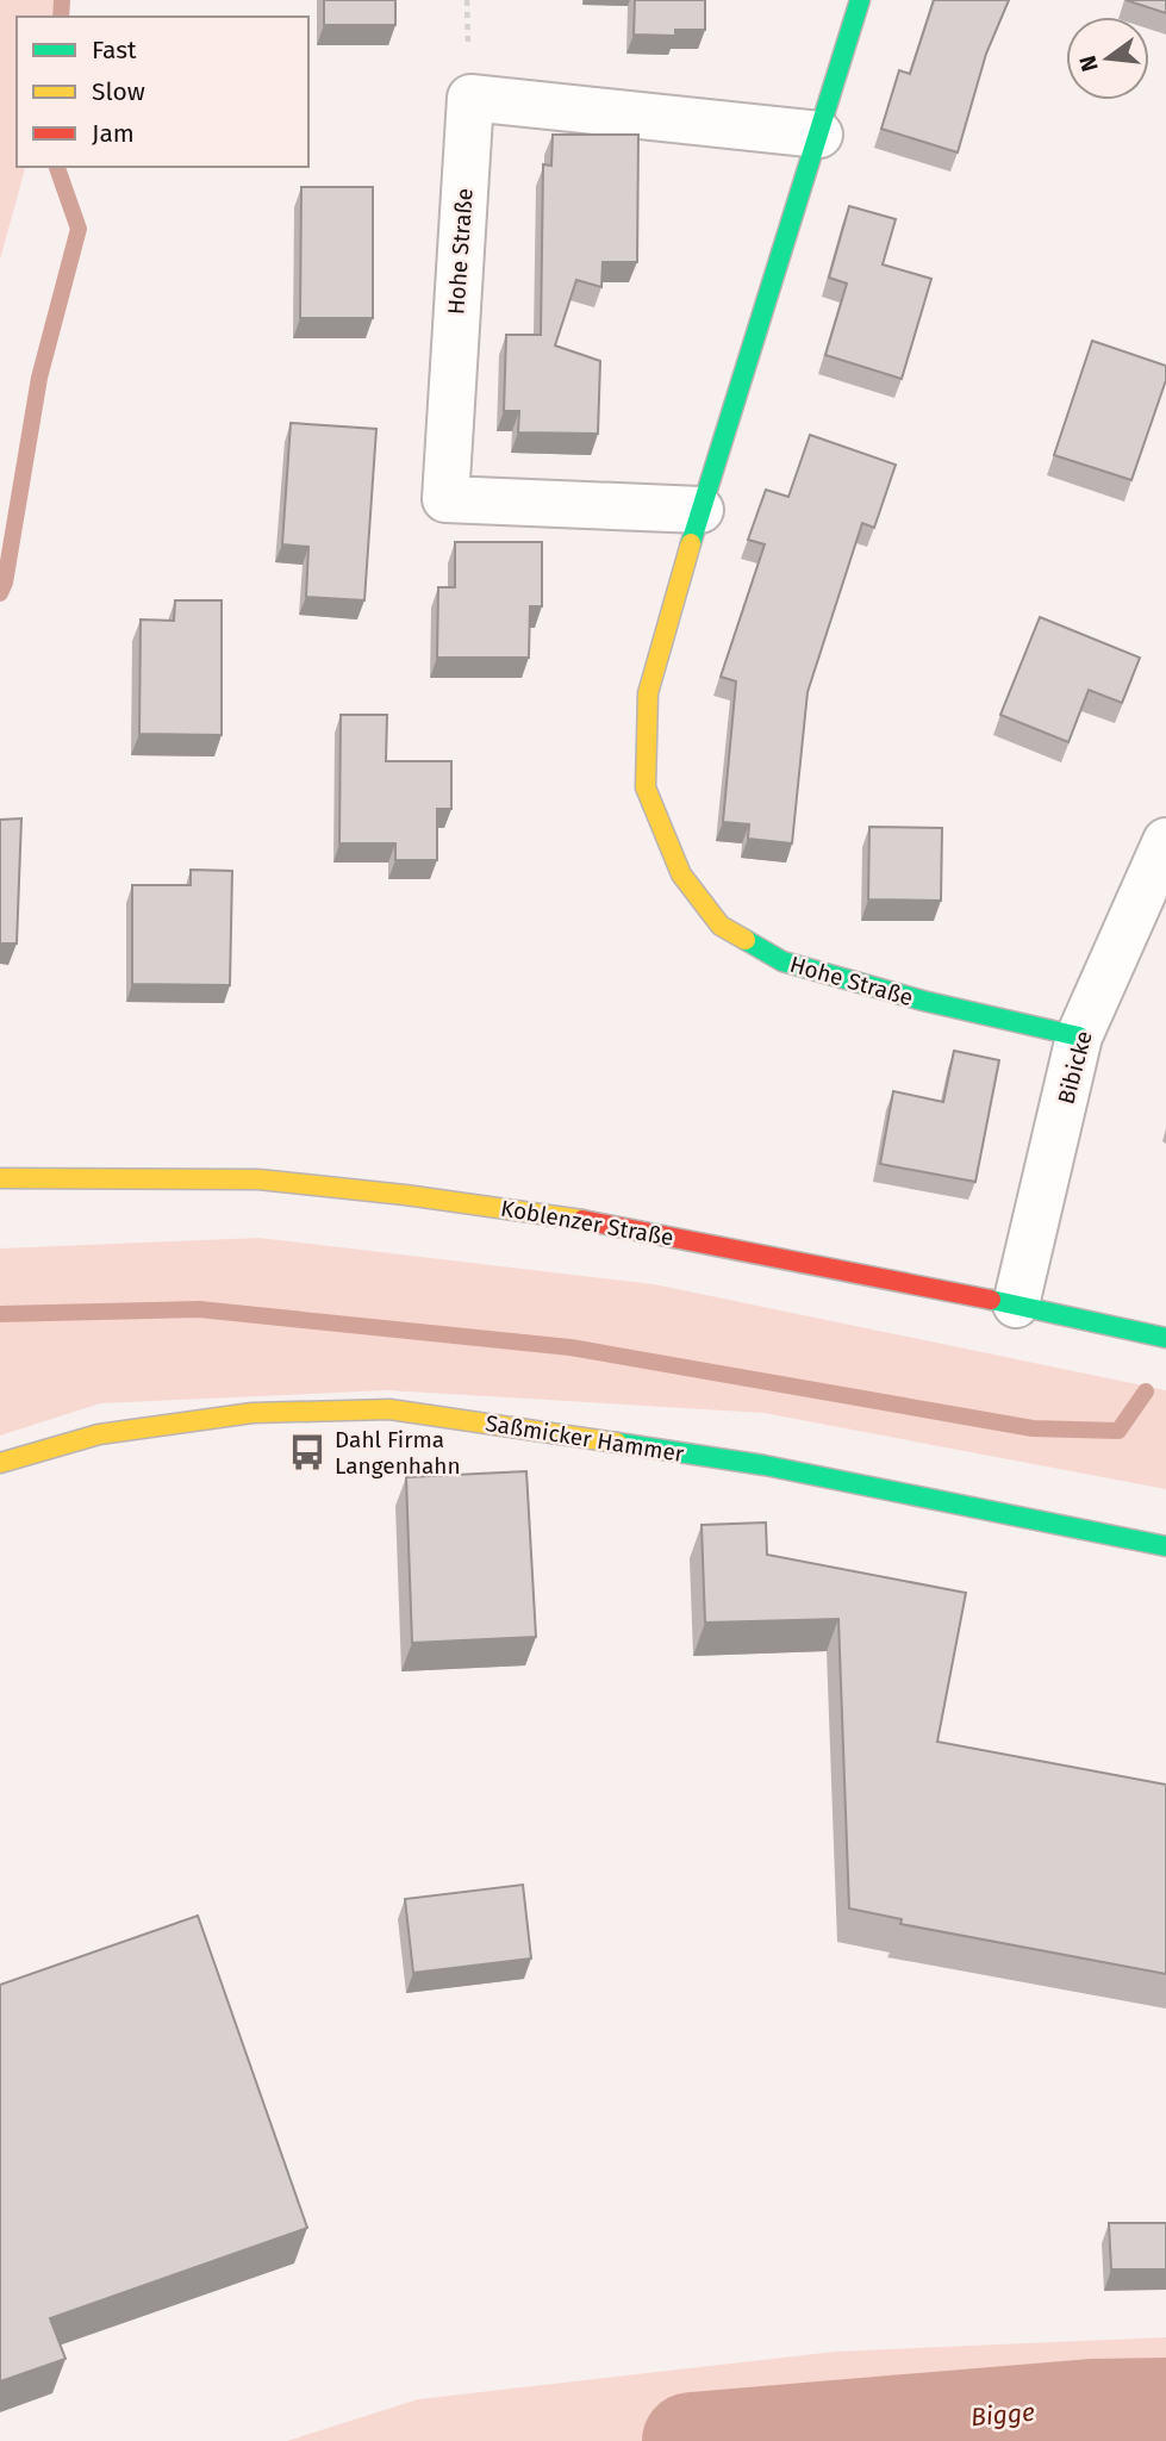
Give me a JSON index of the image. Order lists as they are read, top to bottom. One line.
{"streets":{"street":["Hohe Straße","Bibicke","Koblenzer Straße","Saßmicker Hammer"]},"crossings":[["Hohe Straße","Bibicke"],["Bibicke","Koblenzer Straße"]],"water":["Bigge"],"places":{"bus stop":["Dahl Firma Langenhahn"]},"legend":["Fast","Slow","Jam"],"north":"left"}
